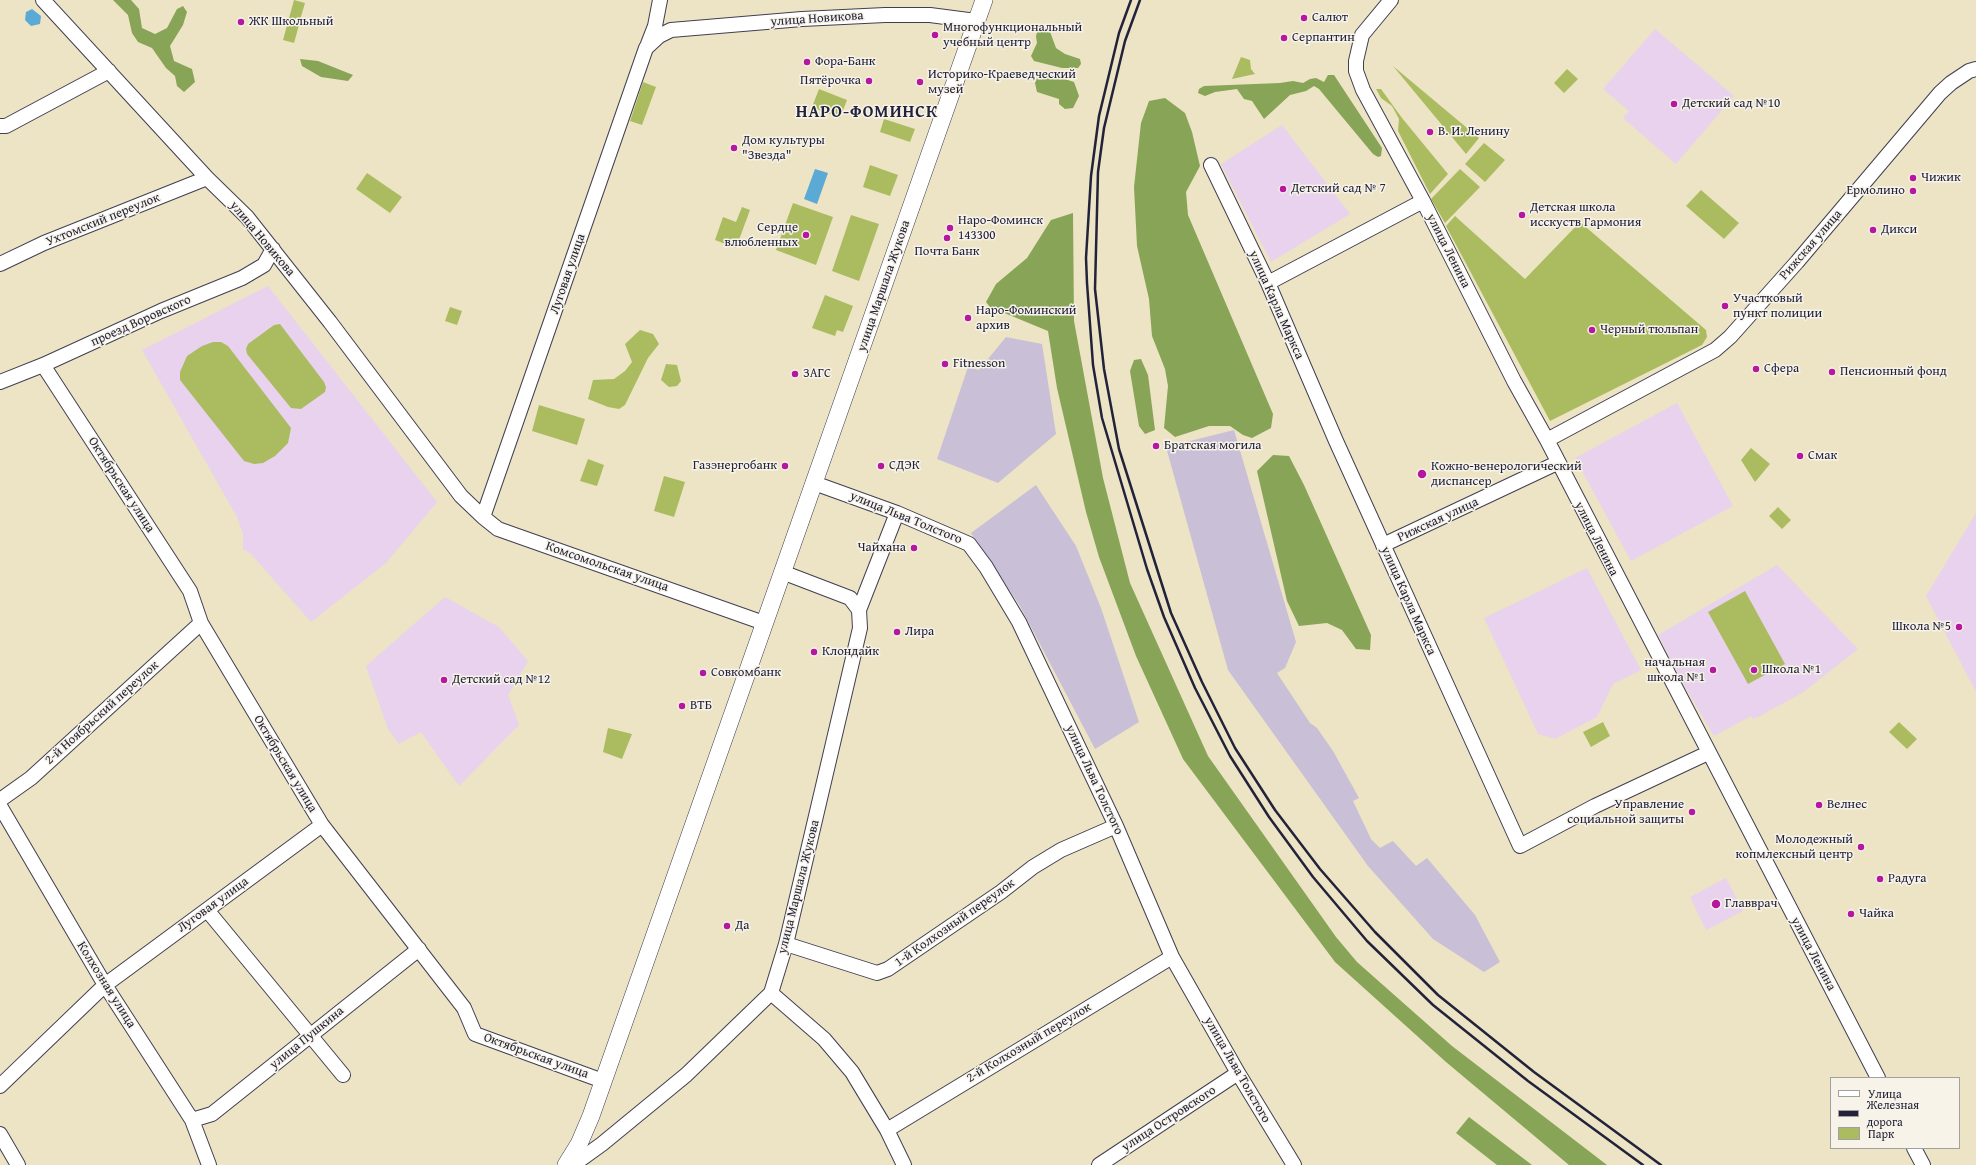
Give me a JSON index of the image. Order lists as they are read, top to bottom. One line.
{"streets":{"main road":["улица Маршала Жукова"],"street":["улица Новикова","Ухтомский переулок","Рижская улица","улица Ленина","Луговая улица","улица Карла Маркса","проезд Воровского","Октябрьская улица","улица Льва Толстого","Комсомольская улица","2-й Ноябрьский переулок","1-й Колхозный переулок","Колхозная улица","улица Пушкина","2-й Колхозный переулок","улица Островского"]},"crossings":[["улица Новикова","Ухтомский переулок"],["улица Новикова","Луговая улица"],["улица Новикова","улица Маршала Жукова"],["улица Новикова","проезд Воровского"],["улица Новикова","Комсомольская улица"],["Рижская улица","улица Ленина"],["Рижская улица","улица Карла Маркса"],["улица Ленина","улица Карла Маркса"],["Луговая улица","Октябрьская улица"],["Луговая улица","Комсомольская улица"],["Луговая улица","Колхозная улица"],["улица Маршала Жукова","Октябрьская улица"],["улица Маршала Жукова","улица Льва Толстого"],["улица Маршала Жукова","Комсомольская улица"],["улица Маршала Жукова","1-й Колхозный переулок"],["проезд Воровского","Октябрьская улица"],["Октябрьская улица","2-й Ноябрьский переулок"],["Октябрьская улица","улица Пушкина"],["улица Льва Толстого","1-й Колхозный переулок"],["улица Льва Толстого","2-й Колхозный переулок"],["улица Льва Толстого","улица Островского"],["Колхозная улица","улица Пушкина"]],"districts":["НАРО-ФОМИНСК"],"places":["Салют","ЖК Школьный","Многофункциональный учебный центр","Серпантин","Фора-Банк","Пятёрочка","Историко-Краеведческий музей","Детский сад №10","В. И. Ленину","Дом культуры \"Звезда\"","Чижик","Детский сад № 7","Ермолино","Детская школа исскуств Гармония","Наро-Фоминск 143300","Дикси","Сердце влюбленных","Почта Банк","Участковый пункт полиции","Наро-Фоминский архив","Черный тюльпан","Fitnesson","Сфера","Пенсионный фонд","ЗАГС","Братская могила","Смак","Газэнергобанк","СДЭК","Кожно-венерологический диспансер","Чайхана","Школа №5","Лира","Клондайк","начальная школа №1","Школа №1","Совкомбанк","Детский сад №12","ВТБ","Велнес","Управление социальной защиты","Молодежный копмлексный центр","Радуга","Главврач","Чайка","Да"],"legend":["Улица","Железная дорога","Парк"]}
